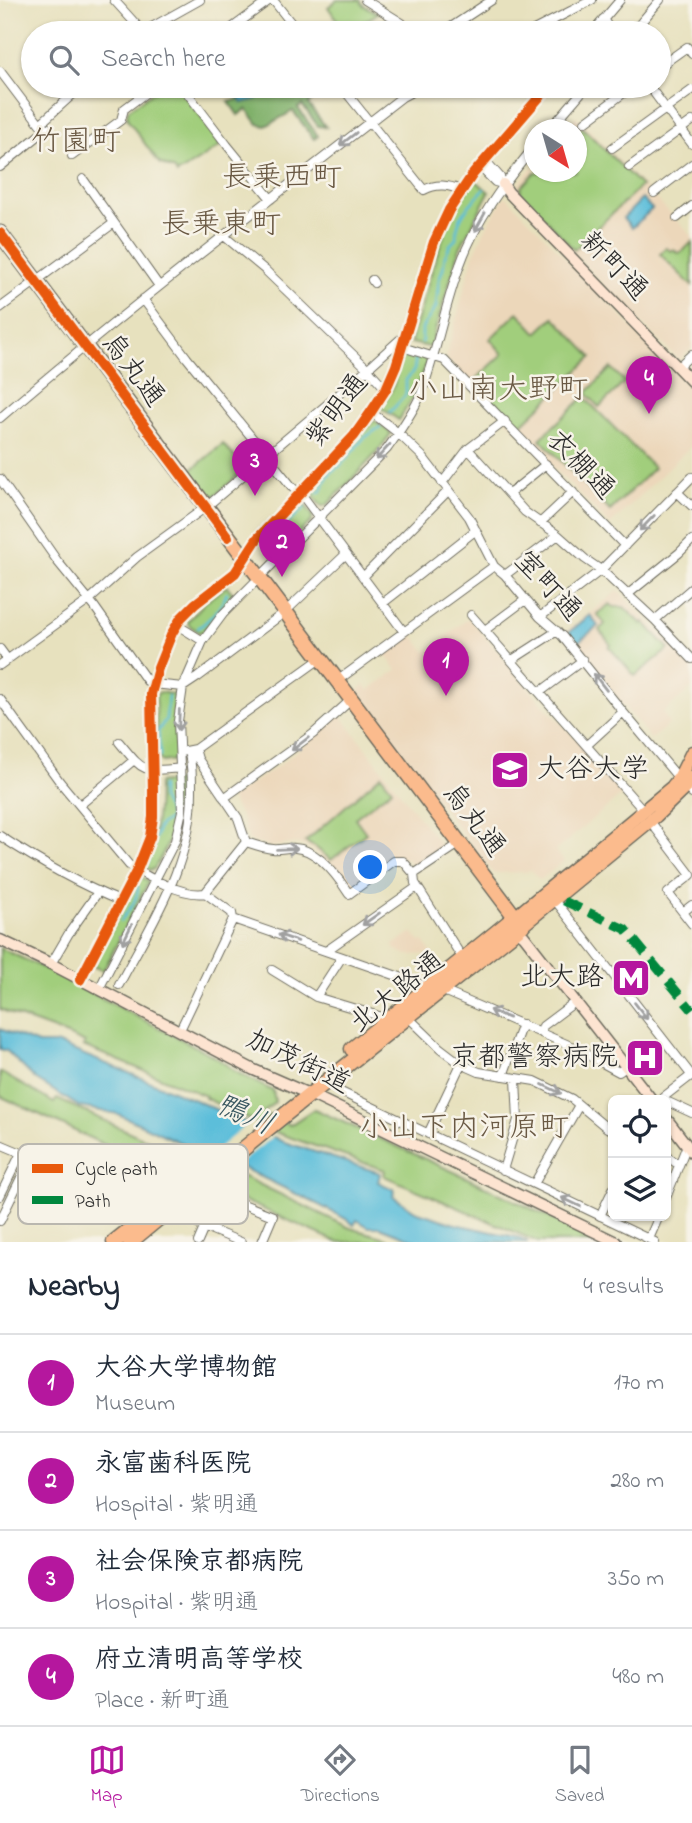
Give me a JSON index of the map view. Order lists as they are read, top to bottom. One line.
{"streets":{"highway":["烏丸通","北大路通"],"street":["新町通","紫明通","衣棚通","室町通","加茂街道"]},"crossings":[["新町通","紫明通"],["烏丸通","紫明通"],["烏丸通","北大路通"],["紫明通","衣棚通"],["紫明通","室町通"],["紫明通","加茂街道"],["室町通","北大路通"],["北大路通","加茂街道"]],"districts":["竹園町","長乗西町","長乗東町","小山南大野町","小山下内河原町"],"water":["鴨川"],"places":{"school or university":["大谷大学"],"metro station":["北大路"],"hospital":["京都警察病院"]},"legend":["Cycle path","Path"],"north":"bottom right","page":{"search":"Search here","pins":["4","3","2","1"],"heading":["Nearby","4 results"],"list":[{"mark":"1","name":"大谷大学博物館","note":"Museum","value":"170 m"},{"mark":"2","name":"永富歯科医院","note":"Hospital · 紫明通","value":"280 m"},{"mark":"3","name":"社会保険京都病院","note":"Hospital · 紫明通","value":"350 m"},{"mark":"4","name":"府立清明高等学校","note":"Place · 新町通","value":"480 m"}],"nav":["Map","Directions","Saved"]}}
